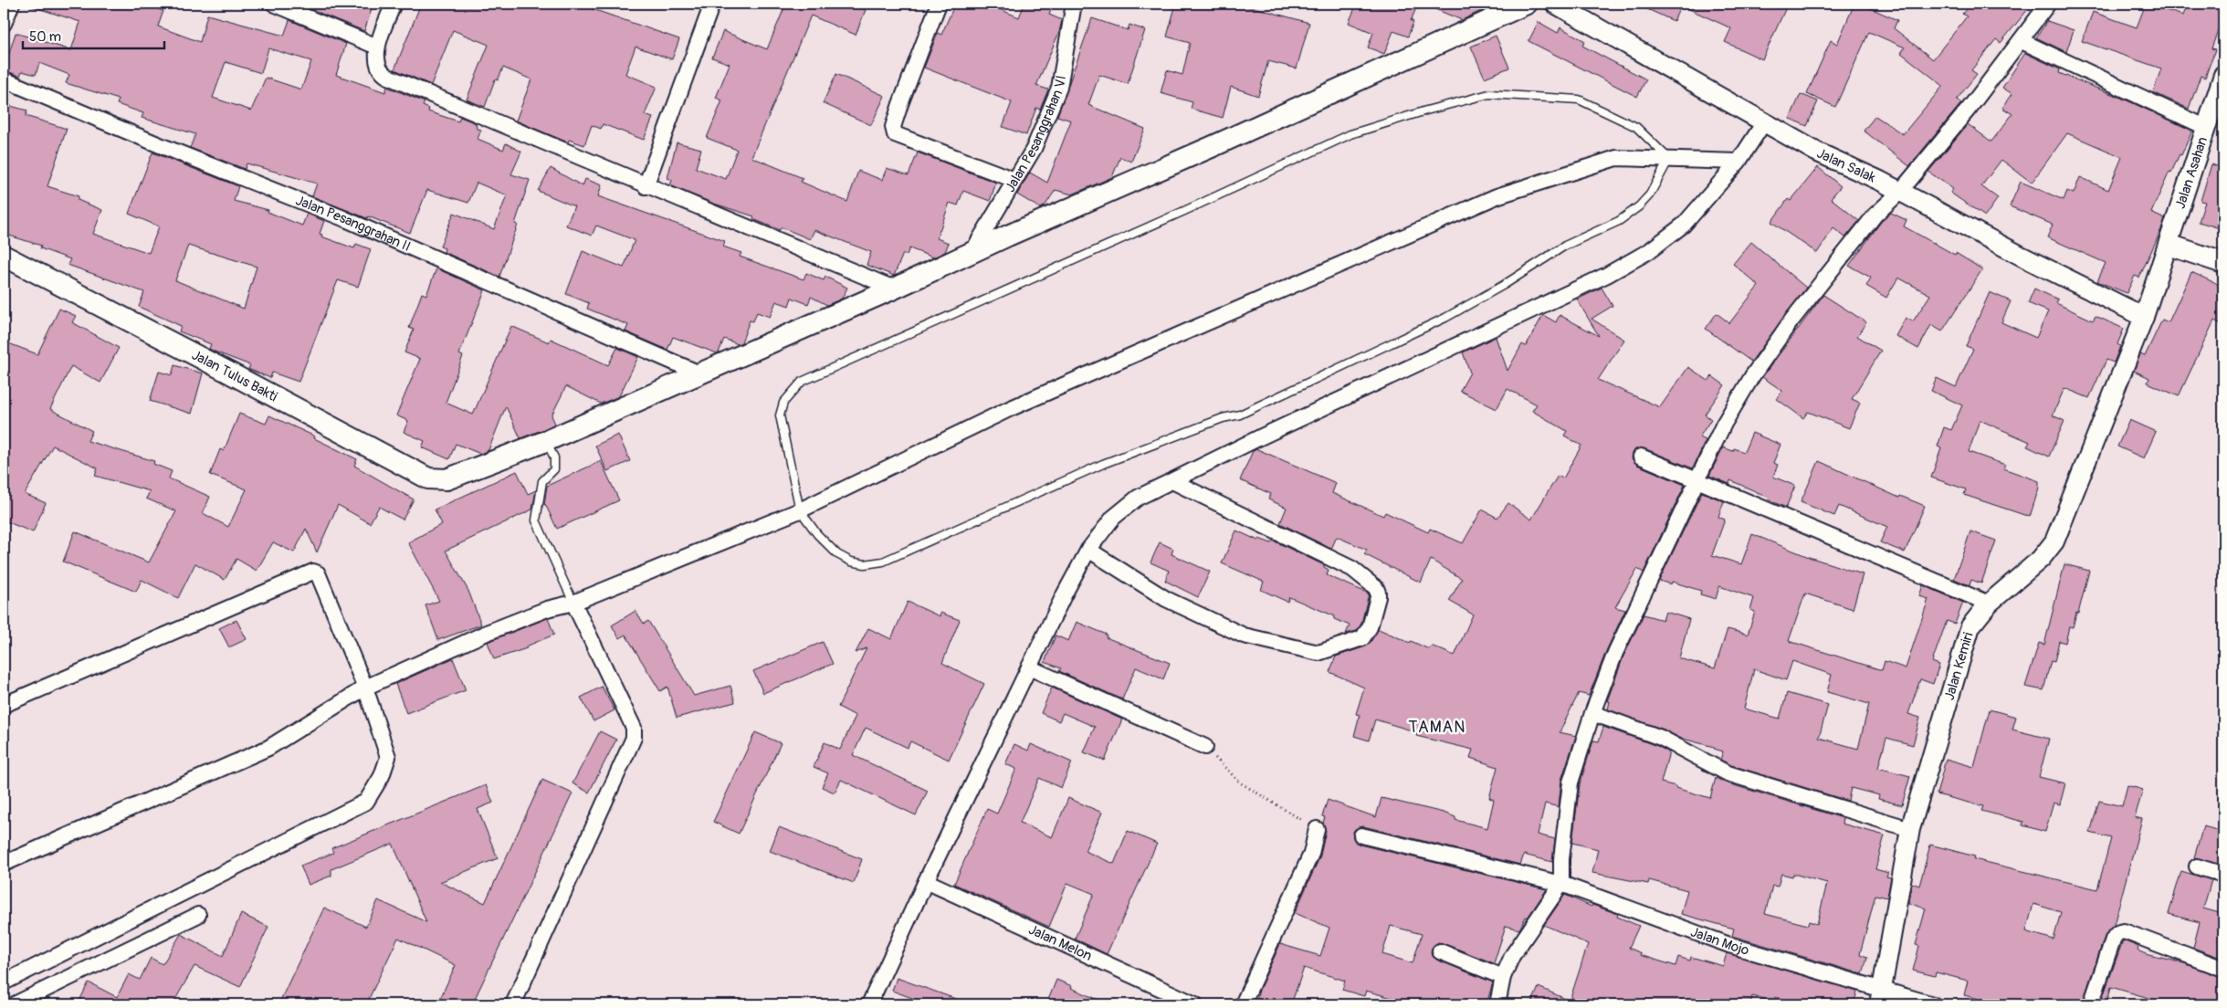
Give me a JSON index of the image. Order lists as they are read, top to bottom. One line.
{"streets":{"main road":["Jalan Tulus Bakti"],"street":["Jalan Pesanggrahan VI","Jalan Salak","Jalan Asahan","Jalan Pesanggrahan II","Jalan Kemiri","Jalan Mojo","Jalan Melon"]},"crossings":[["Jalan Pesanggrahan VI","Jalan Tulus Bakti"],["Jalan Salak","Jalan Asahan"],["Jalan Salak","Jalan Kemiri"],["Jalan Asahan","Jalan Kemiri"],["Jalan Pesanggrahan II","Jalan Tulus Bakti"],["Jalan Kemiri","Jalan Mojo"]],"districts":["TAMAN"],"scale_bar":"50 m"}
